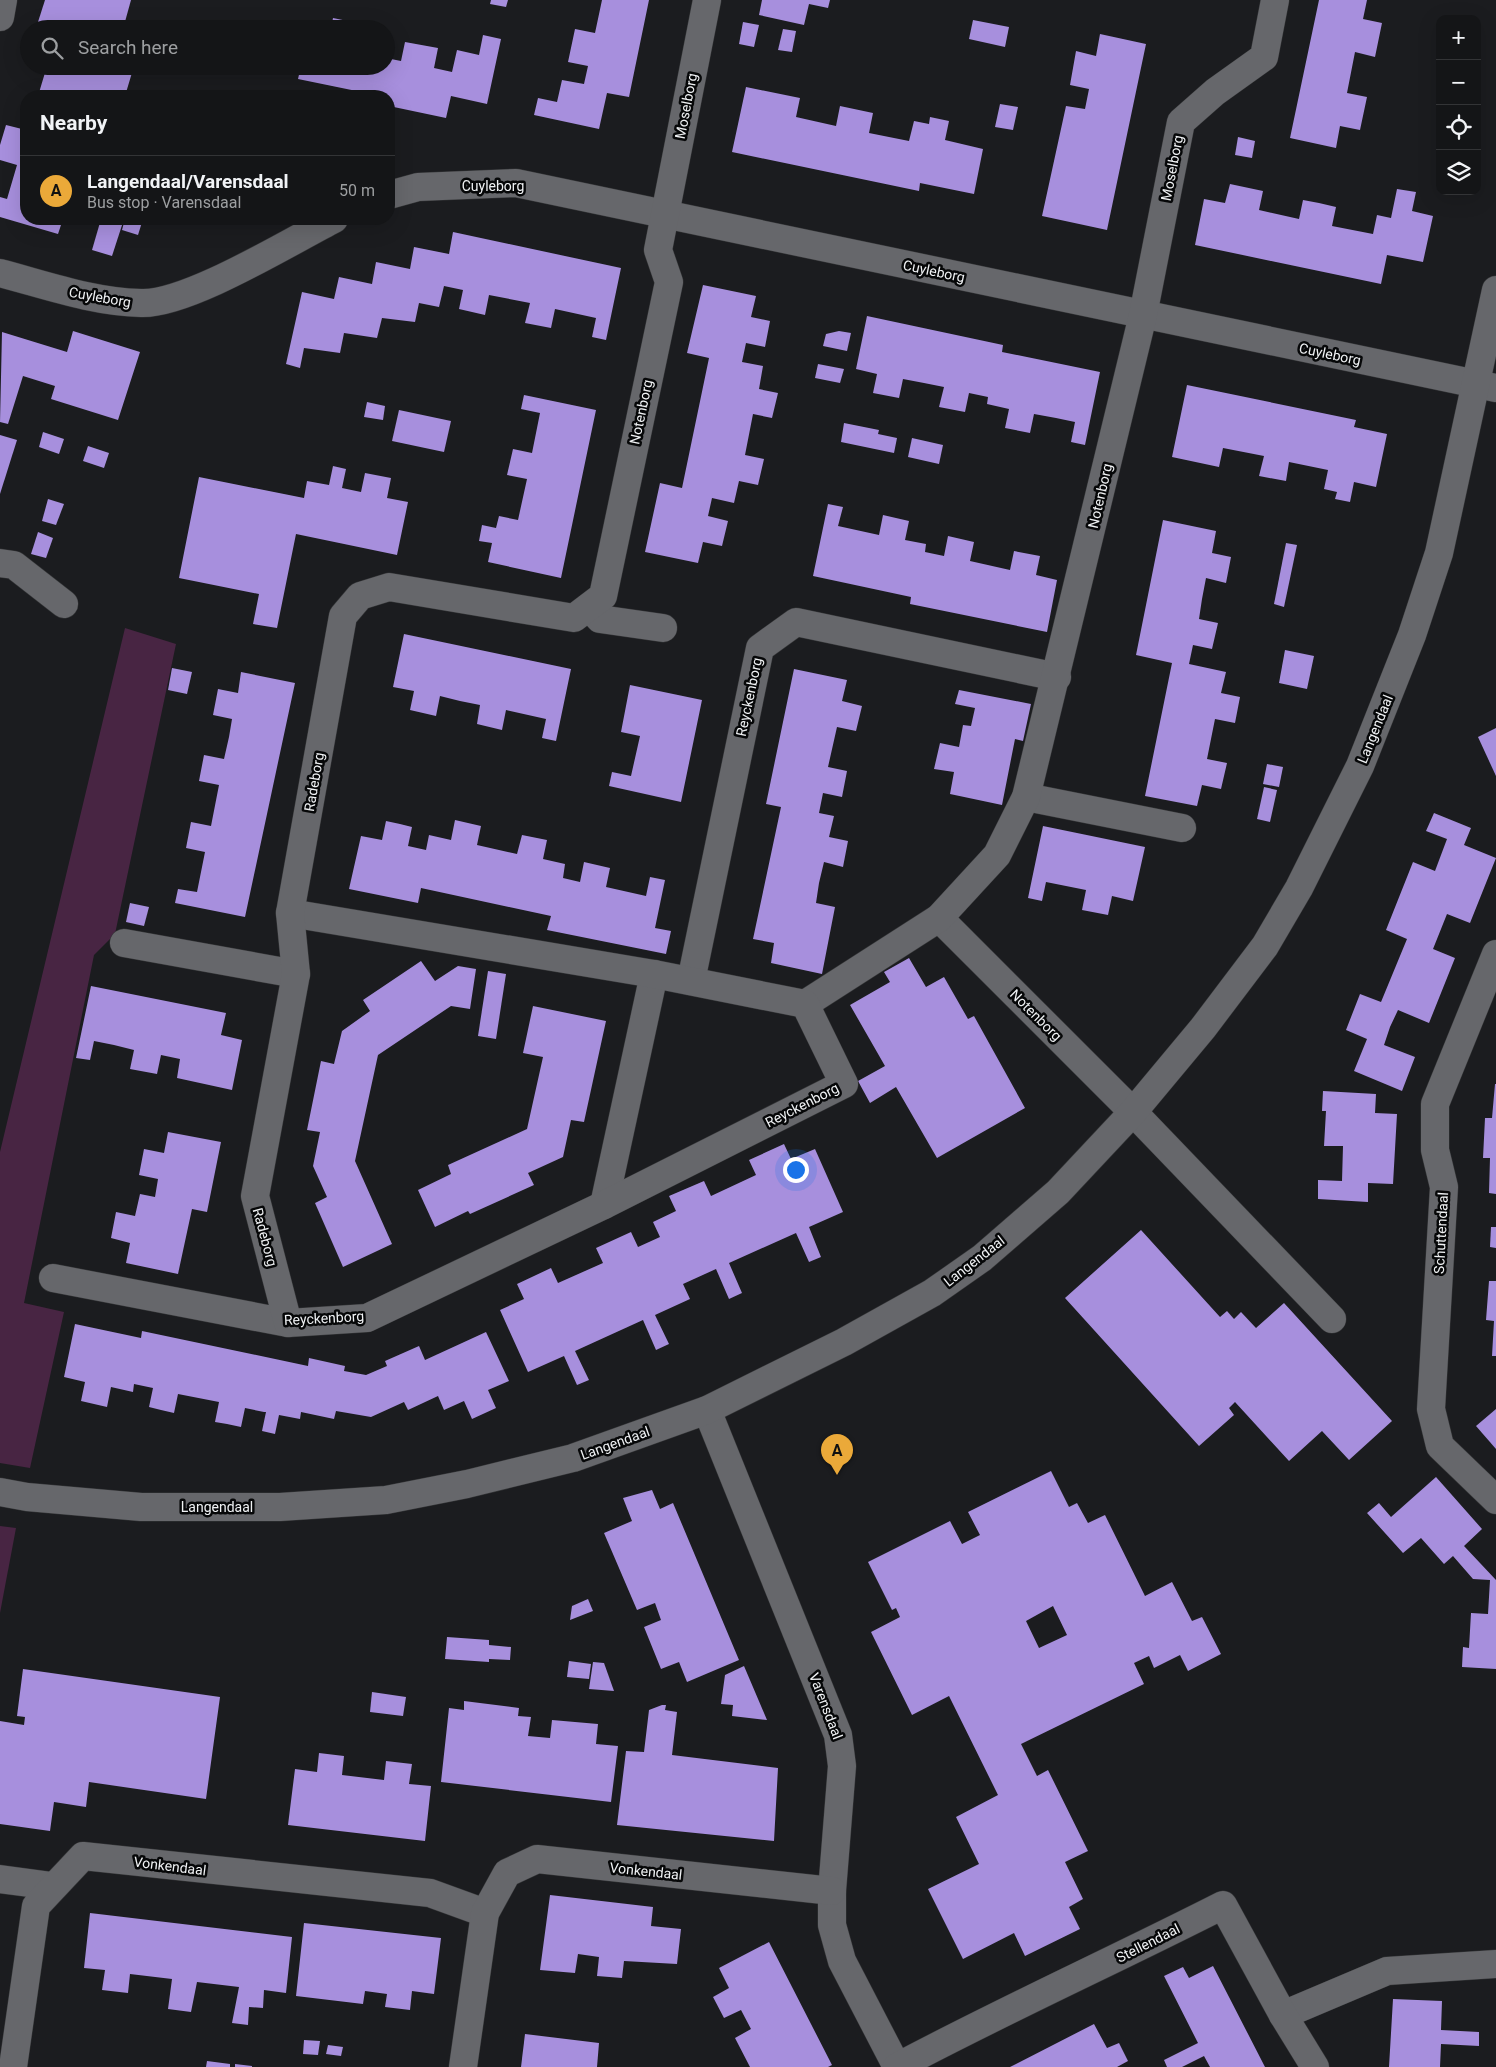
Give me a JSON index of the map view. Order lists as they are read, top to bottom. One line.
{"streets":{"street":["Moselborg","Cuyleborg","Notenborg","Reyckenborg","Langendaal","Radeborg","Schuttendaal","Varensdaal","Vonkendaal","Stellendaal"]},"crossings":[["Moselborg","Cuyleborg"],["Moselborg","Notenborg"],["Cuyleborg","Notenborg"],["Cuyleborg","Langendaal"],["Notenborg","Reyckenborg"],["Notenborg","Langendaal"],["Notenborg","Radeborg"],["Reyckenborg","Radeborg"],["Langendaal","Varensdaal"],["Varensdaal","Vonkendaal"],["Varensdaal","Stellendaal"]],"page":{"map_buttons":["+","−"],"search":"Search here","heading":"Nearby","list":[{"mark":"A","name":"Langendaal/Varensdaal","note":"Bus stop · Varensdaal","value":"50 m"}],"pins":"A"}}
